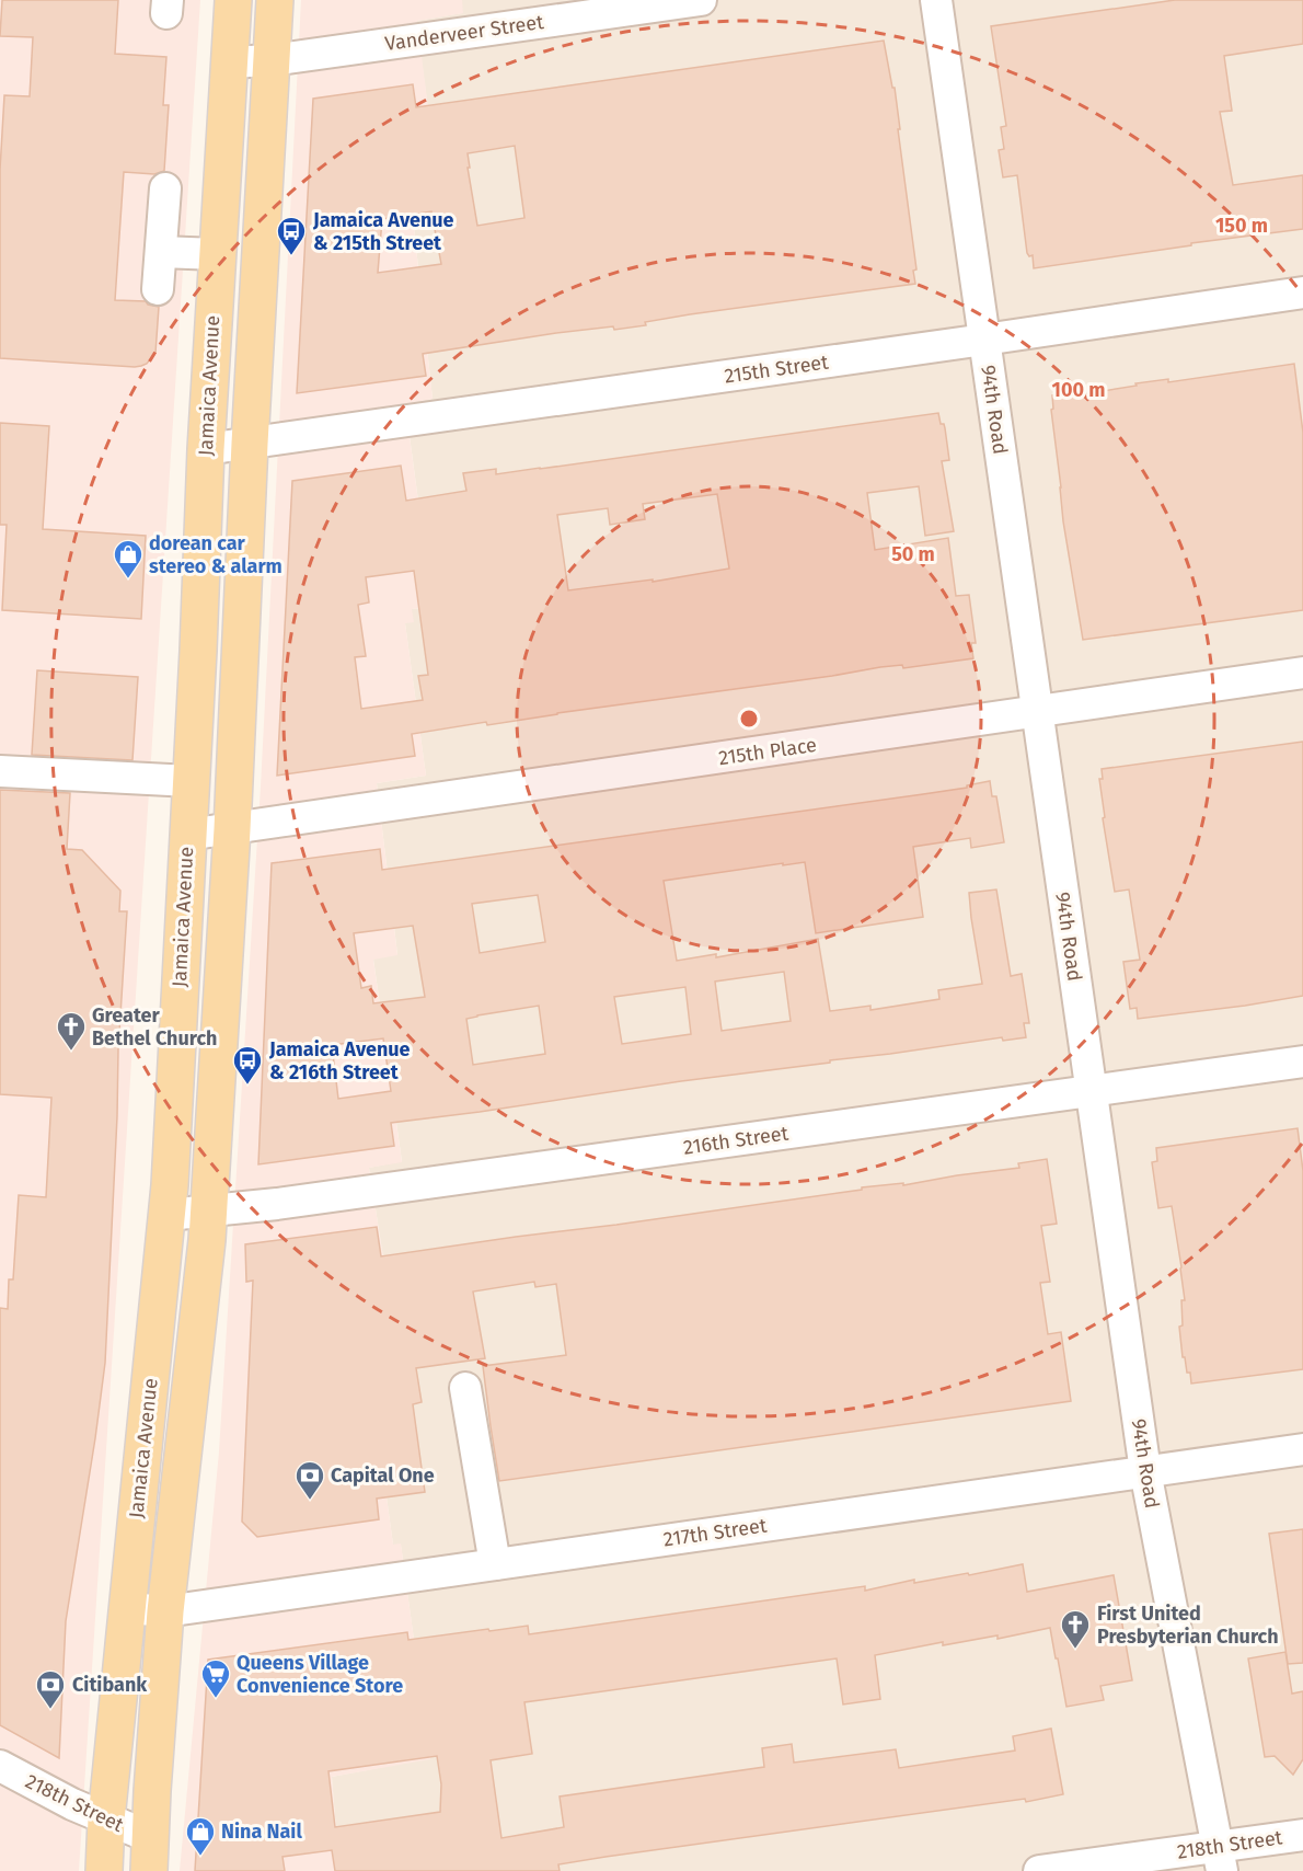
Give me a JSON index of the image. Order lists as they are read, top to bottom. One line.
{"streets":{"main road":["Jamaica Avenue"],"street":["Vanderveer Street","215th Street","94th Road","215th Place","216th Street","217th Street","218th Street"]},"crossings":[["Vanderveer Street","Jamaica Avenue"],["215th Street","Jamaica Avenue"],["215th Street","94th Road"],["Jamaica Avenue","215th Place"],["Jamaica Avenue","216th Street"],["Jamaica Avenue","217th Street"],["Jamaica Avenue","218th Street"],["94th Road","215th Place"],["94th Road","216th Street"],["94th Road","217th Street"],["94th Road","218th Street"]],"places":{"bus stop":["Jamaica Avenue & 215th Street","Jamaica Avenue & 216th Street"],"shop":["dorean car stereo & alarm","Nina Nail"],"church":["Greater Bethel Church","First United Presbyterian Church"],"bank":["Capital One","Citibank"],"supermarket":["Queens Village Convenience Store"]},"rings":["150 m","100 m","50 m"]}
